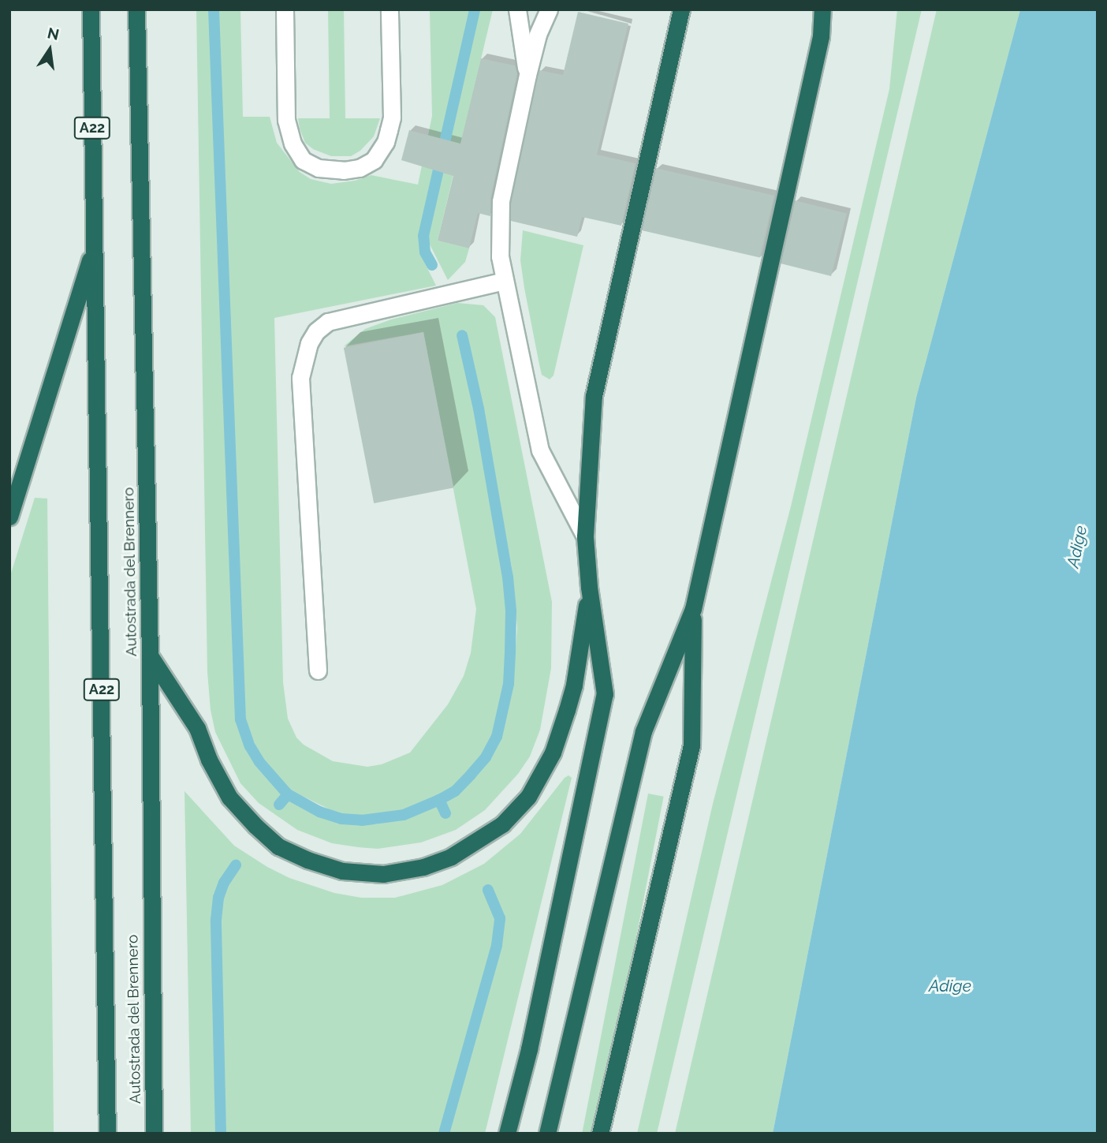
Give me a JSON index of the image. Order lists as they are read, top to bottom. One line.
{"streets":{"highway":["A22","Autostrada del Brennero"]},"water":["Adige"],"north":"top"}
